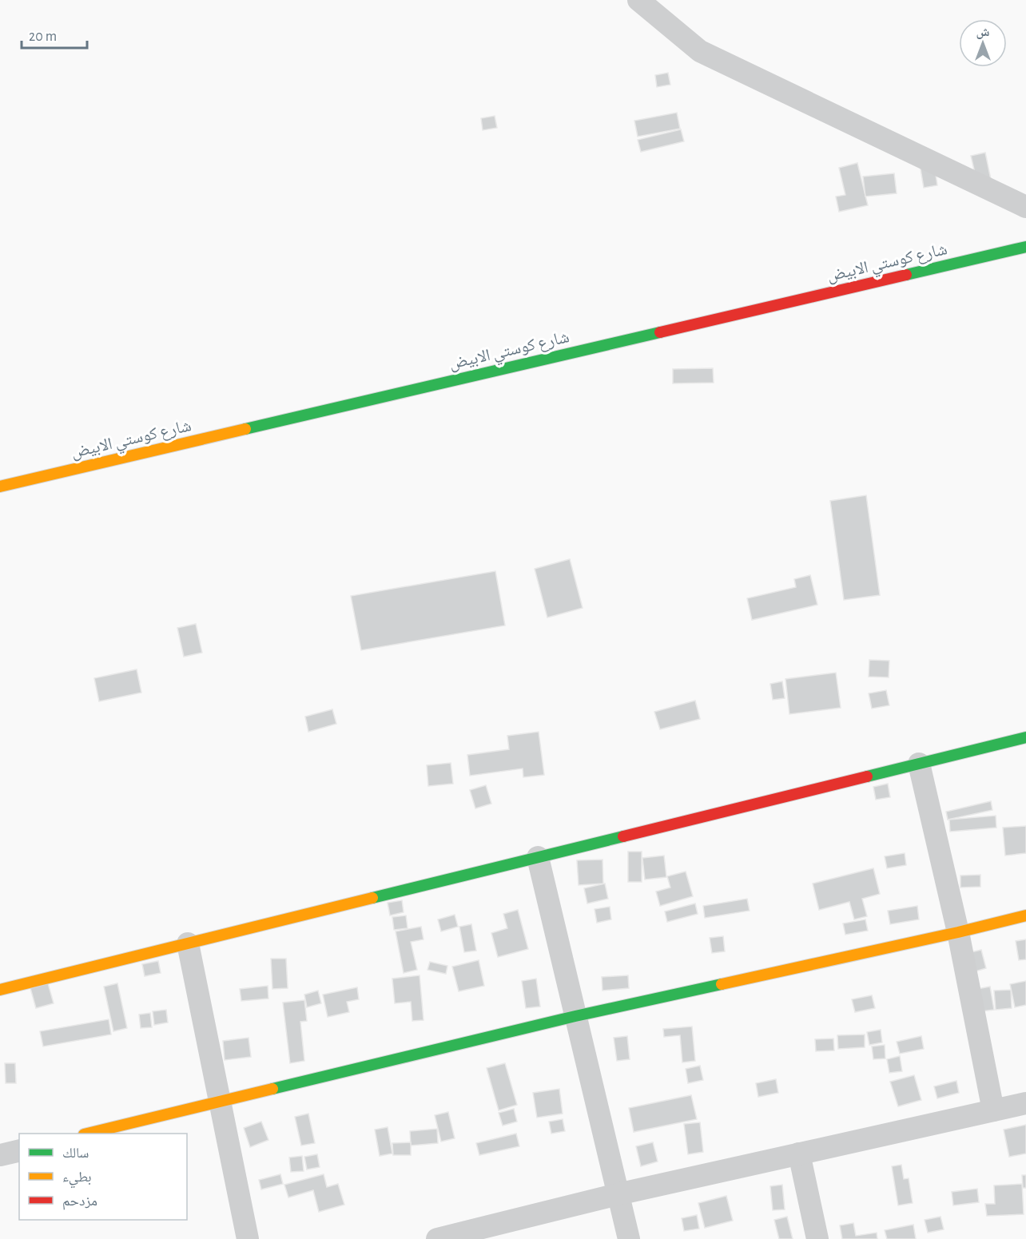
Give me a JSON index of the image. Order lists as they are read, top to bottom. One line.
{"streets":{"main road":["شارع كوستي الابيض"]},"legend":["سالك","بطيء","مزدحم"],"scale_bar":"20 m","north":"top"}
